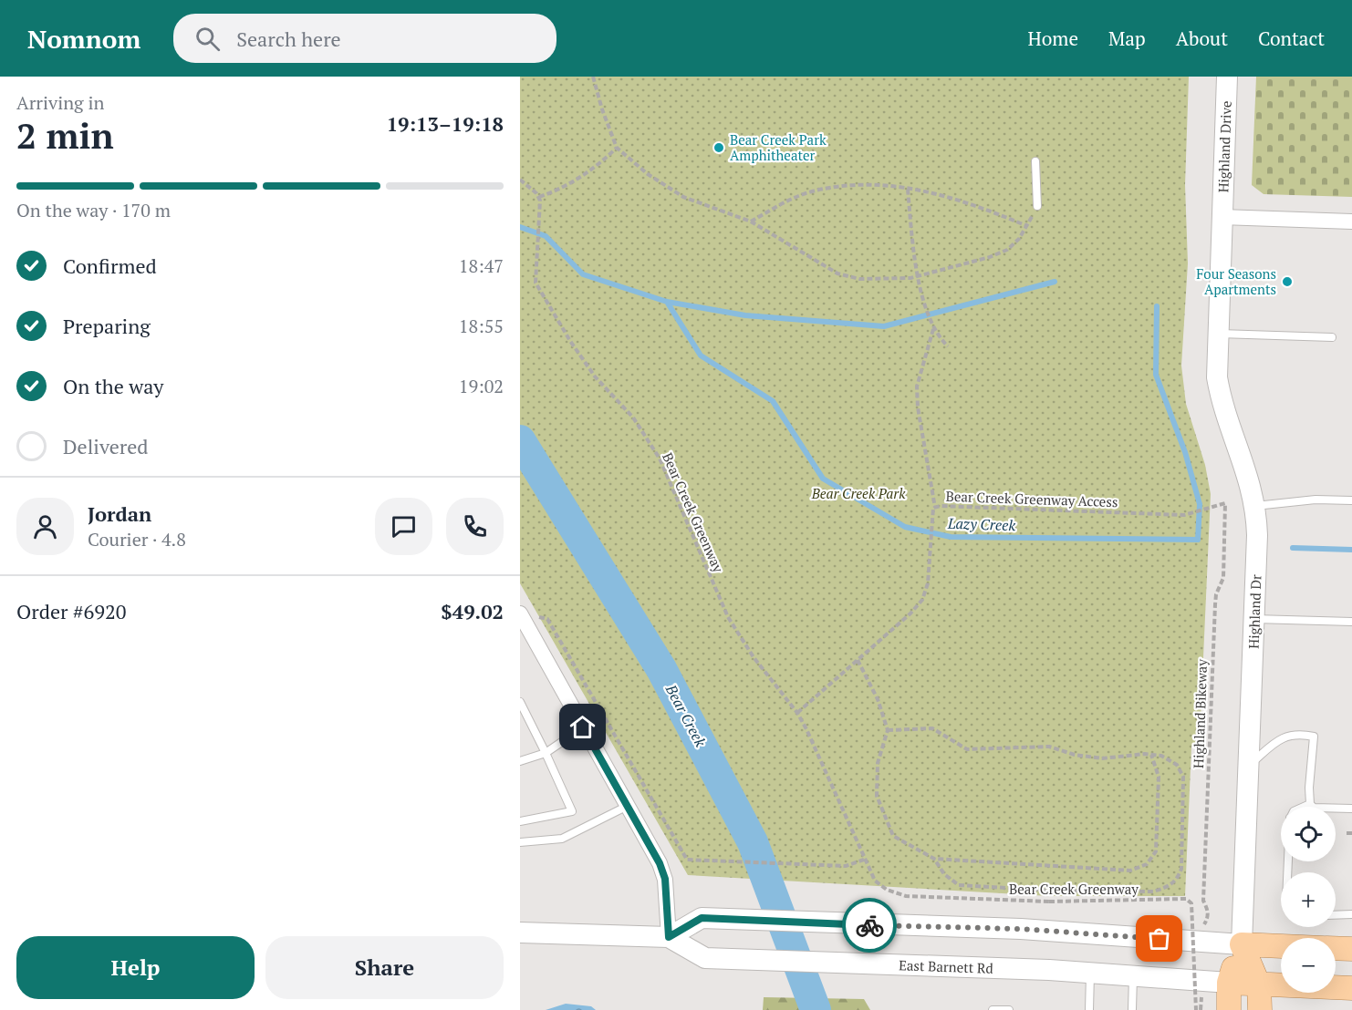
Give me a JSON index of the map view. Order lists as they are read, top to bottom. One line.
{"streets":{"main road":["Highland Drive","Highland Dr","East Barnett Rd"],"path":["Bear Creek Greenway Access","Bear Creek Greenway","Highland Bikeway"]},"crossings":[["Highland Drive","Highland Dr"],["Bear Creek Greenway Access","Bear Creek Greenway"],["Bear Creek Greenway Access","Highland Bikeway"],["Highland Dr","East Barnett Rd"]],"water":["Lazy Creek","Bear Creek"],"parks":["Bear Creek Park"],"places":["Bear Creek Park Amphitheater","Four Seasons Apartments"],"page":{"header":"Nomnom","search":"Search here","nav":["Home","Map","About","Contact"],"heading":["2 min","Arriving in","19:13–19:18"],"panel":["Jordan","Courier · 4.8","Order #6920","$49.02"],"bar":"On the way · 170 m","list":[["Confirmed","18:47"],["Preparing","18:55"],["On the way","19:02"],"Delivered"],"map_buttons":["+","−"],"buttons":["Help","Share"]}}
